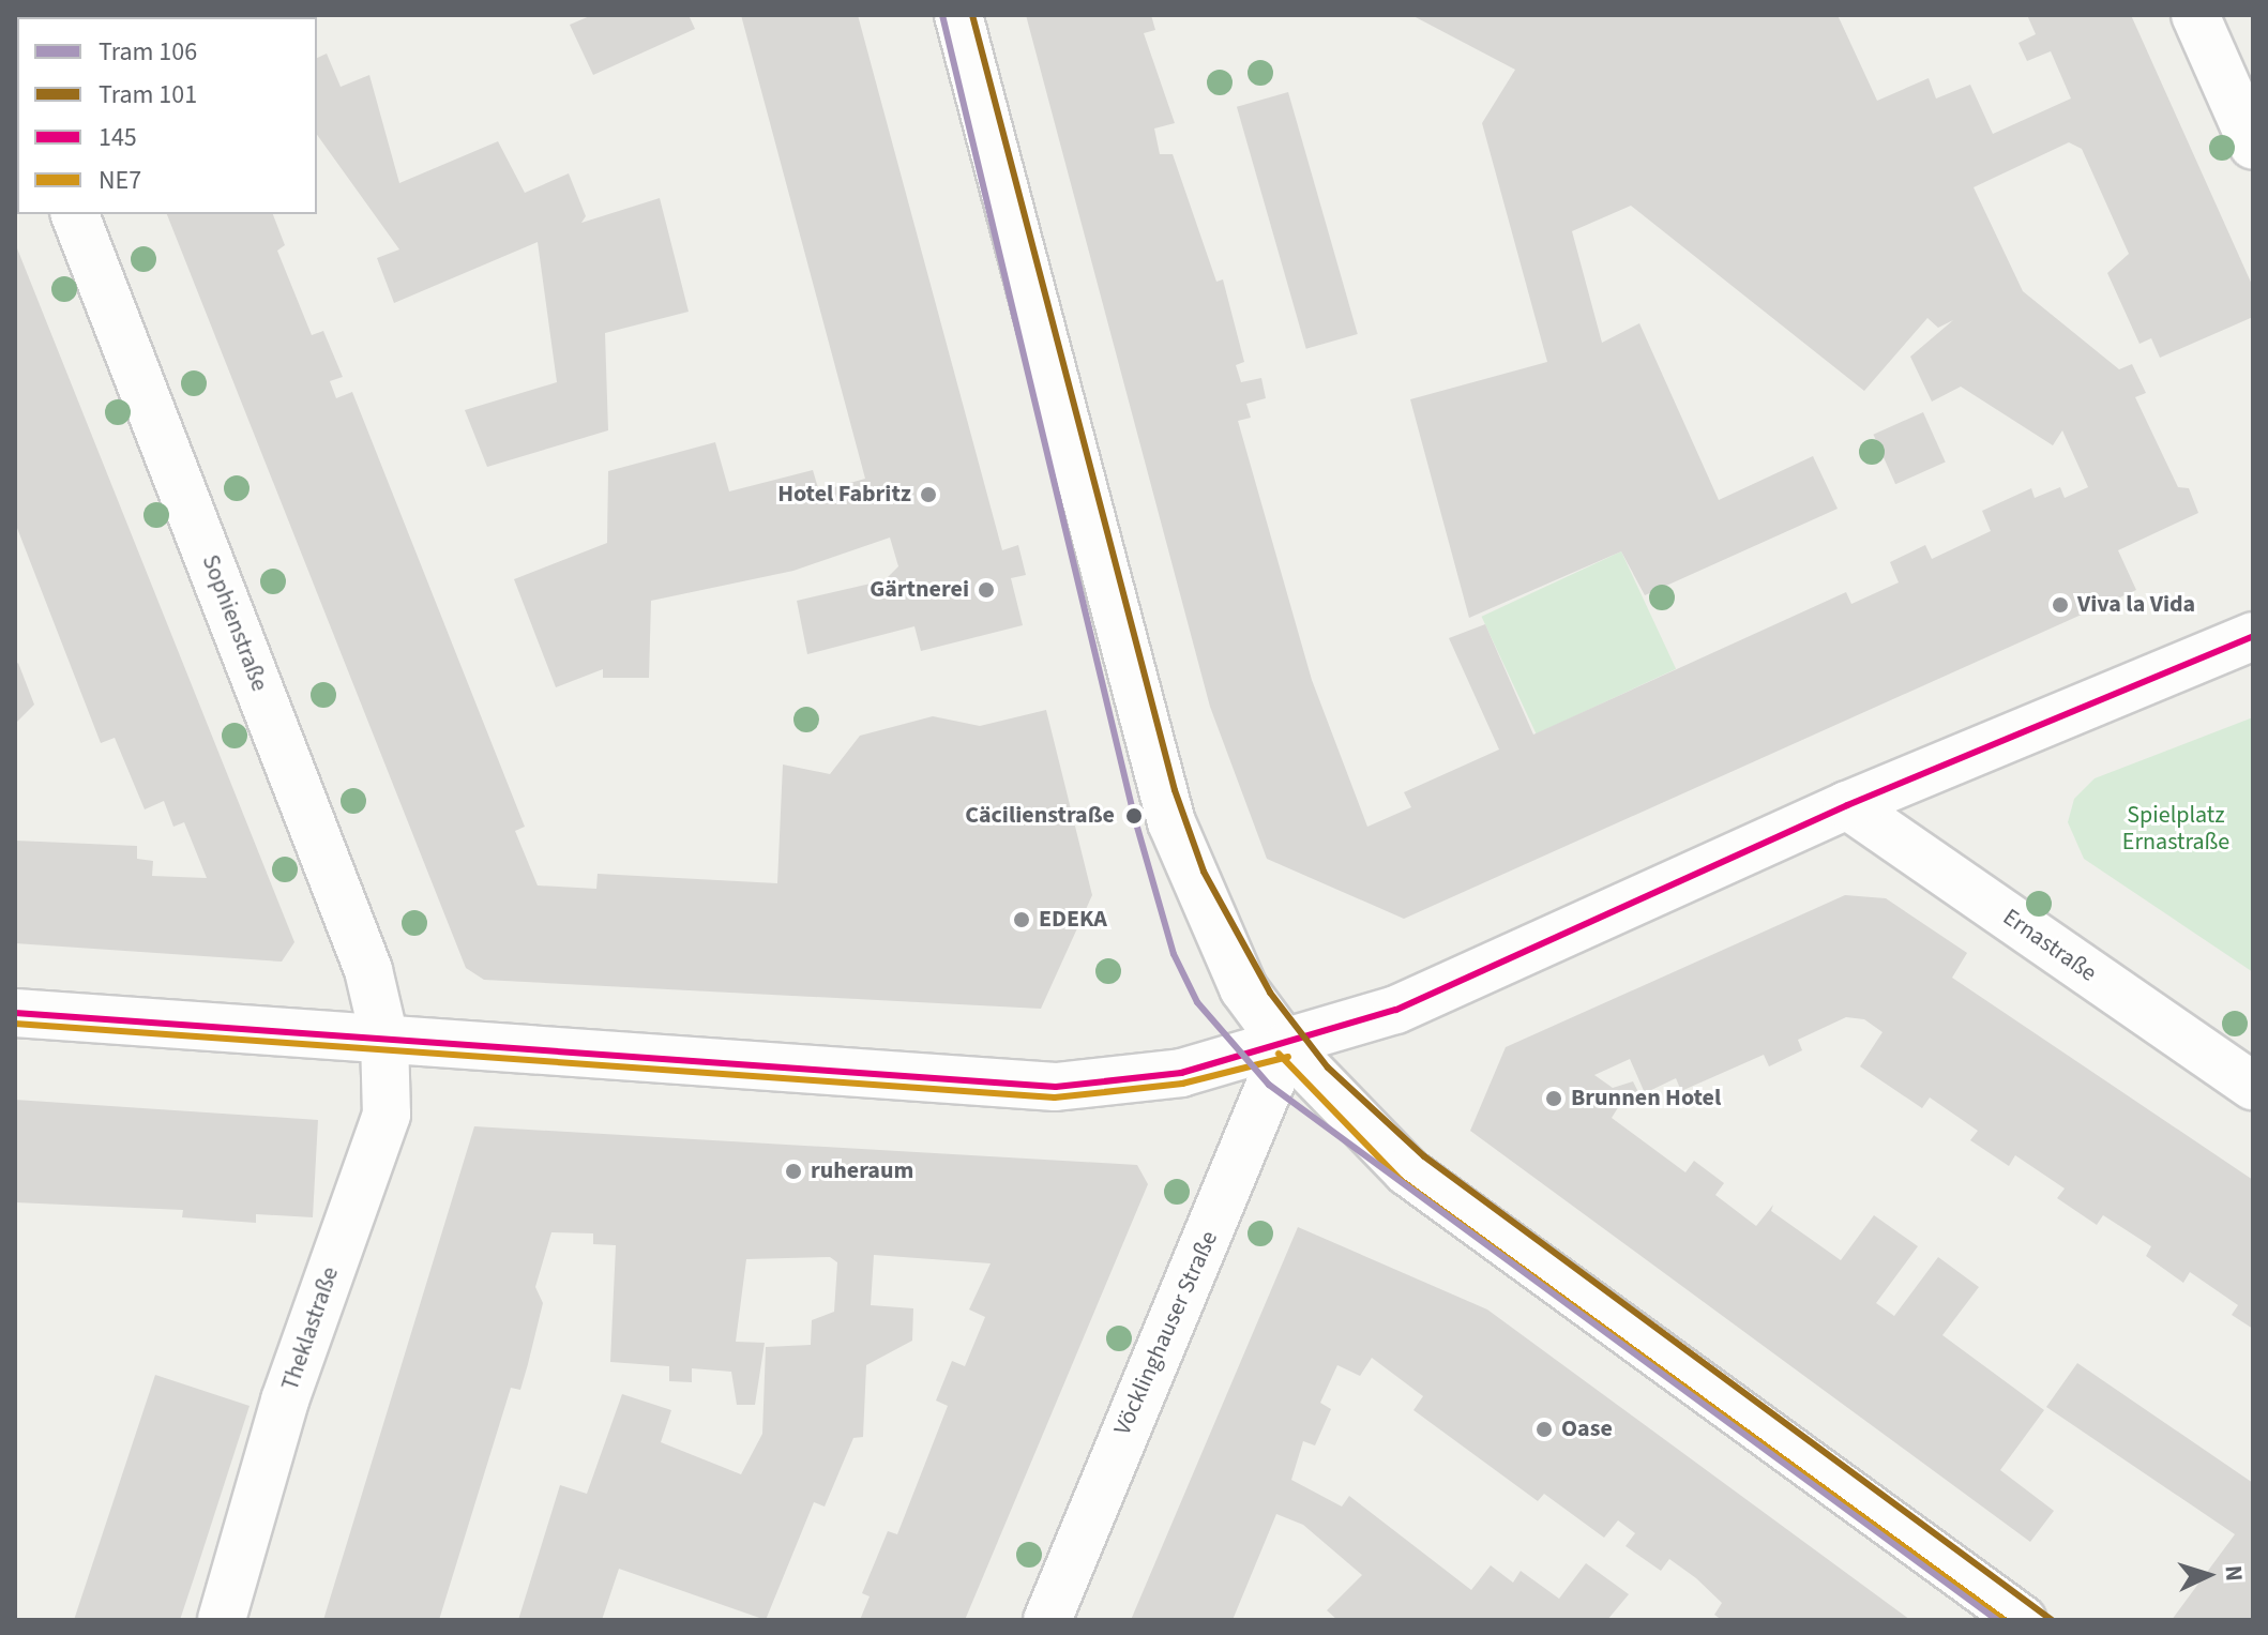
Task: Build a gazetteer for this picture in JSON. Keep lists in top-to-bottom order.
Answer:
{
  "streets": {
    "street": [
      "Sophienstraße",
      "Ernastraße",
      "Theklastraße",
      "Vöcklinghauser Straße"
    ]
  },
  "crossings": [
    ["Sophienstraße", "Theklastraße"]
  ],
  "parks": ["Spielplatz Ernastraße"],
  "places": [
    "Hotel Fabritz",
    "Gärtnerei",
    "Viva la Vida",
    "Cäcilienstraße",
    "EDEKA",
    "Brunnen Hotel",
    "ruheraum",
    "Oase"
  ],
  "lines": [
    "tram line 106",
    "tram line 101",
    "transit line 145",
    "transit line NE7"
  ],
  "legend": [
    "Tram 106",
    "Tram 101",
    "145",
    "NE7"
  ],
  "north": "right"
}
